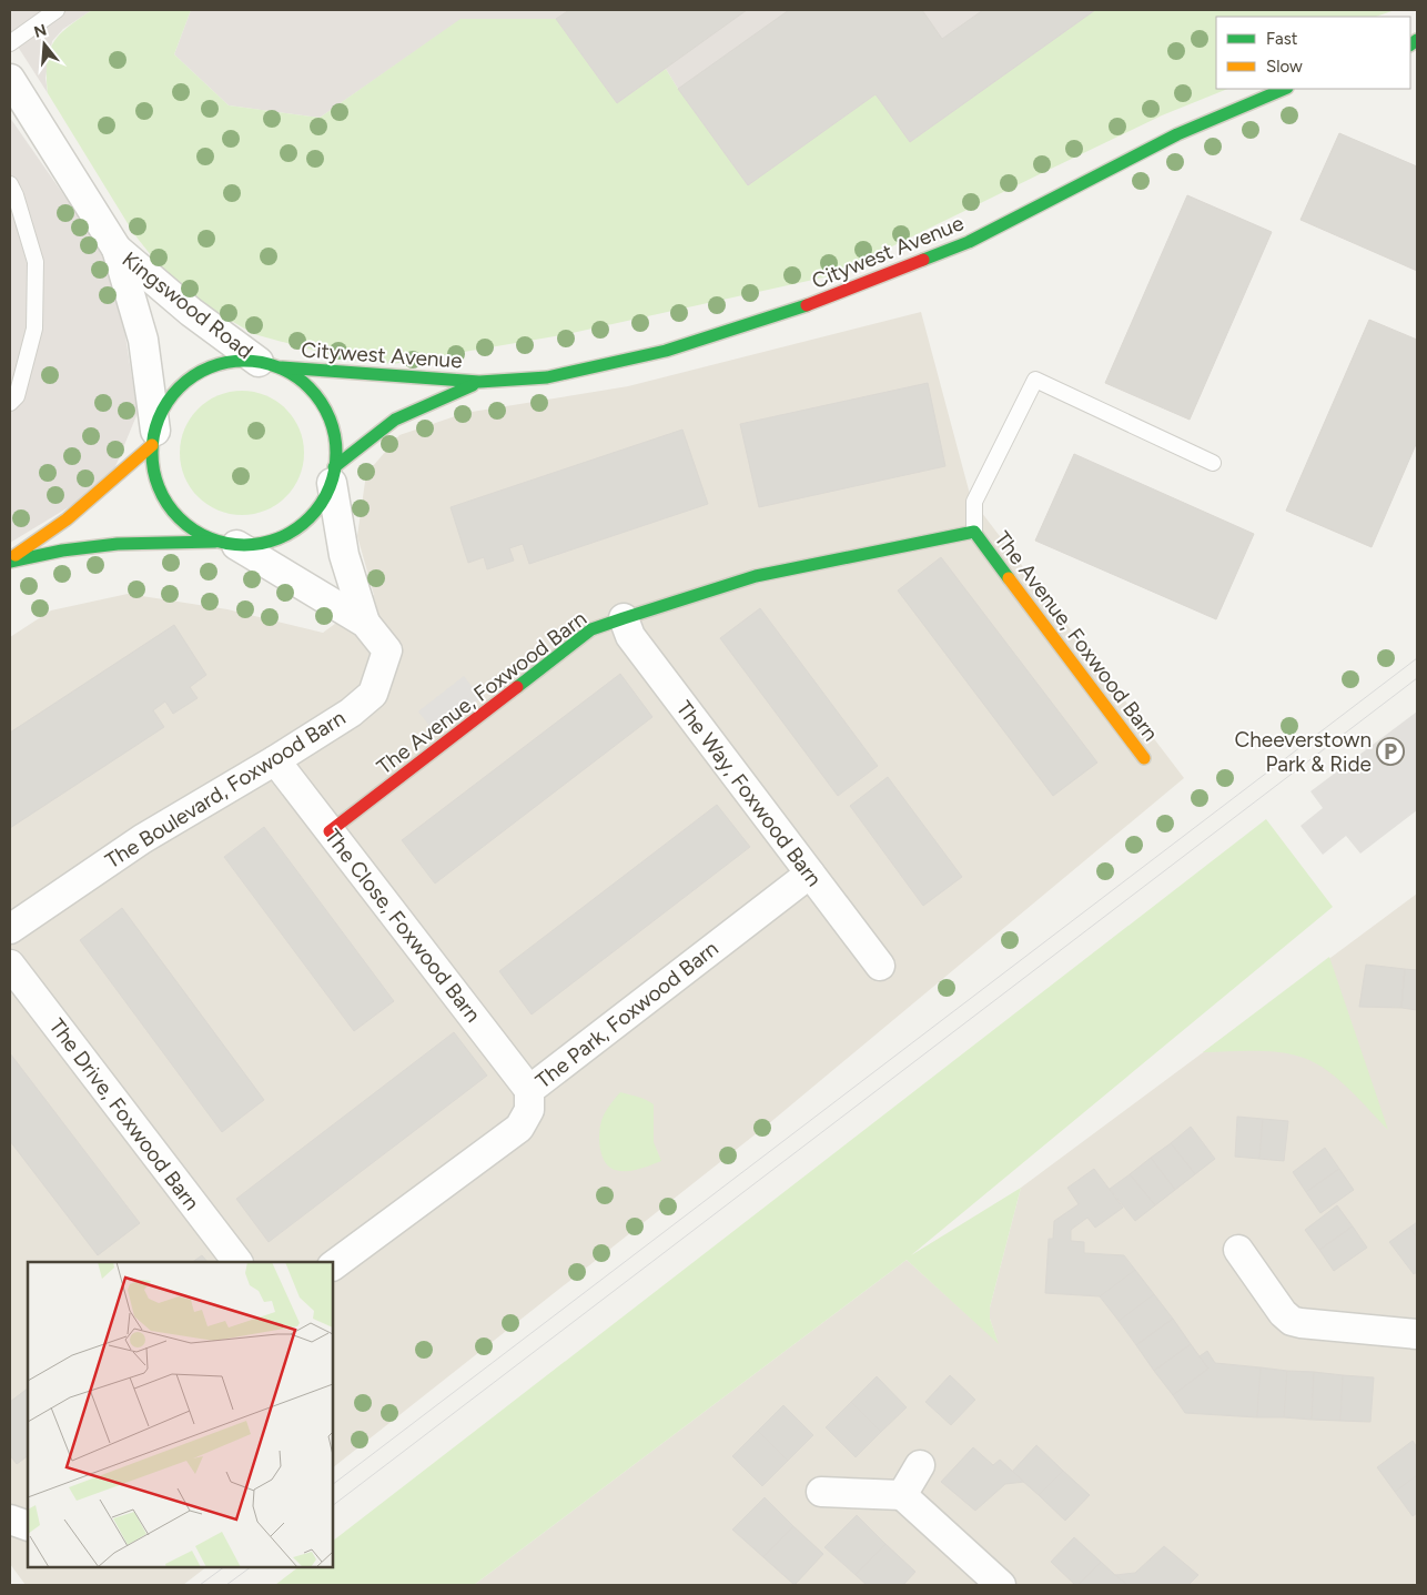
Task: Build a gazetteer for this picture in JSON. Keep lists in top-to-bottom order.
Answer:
{
  "streets": {
    "main road": ["Citywest Avenue", "The Avenue, Foxwood Barn"],
    "street": [
      "Kingswood Road",
      "The Boulevard, Foxwood Barn",
      "The Way, Foxwood Barn",
      "The Close, Foxwood Barn",
      "The Park, Foxwood Barn",
      "The Drive, Foxwood Barn"
    ]
  },
  "crossings": [
    ["Citywest Avenue", "Kingswood Road"],
    ["Citywest Avenue", "The Boulevard, Foxwood Barn"],
    ["Kingswood Road", "The Boulevard, Foxwood Barn"],
    ["The Avenue, Foxwood Barn", "The Way, Foxwood Barn"],
    ["The Avenue, Foxwood Barn", "The Close, Foxwood Barn"],
    ["The Boulevard, Foxwood Barn", "The Close, Foxwood Barn"],
    ["The Way, Foxwood Barn", "The Park, Foxwood Barn"],
    ["The Close, Foxwood Barn", "The Park, Foxwood Barn"]
  ],
  "places": {
    "parking": ["Cheeverstown Park & Ride"]
  },
  "legend": ["Fast", "Slow"],
  "north": "top"
}
